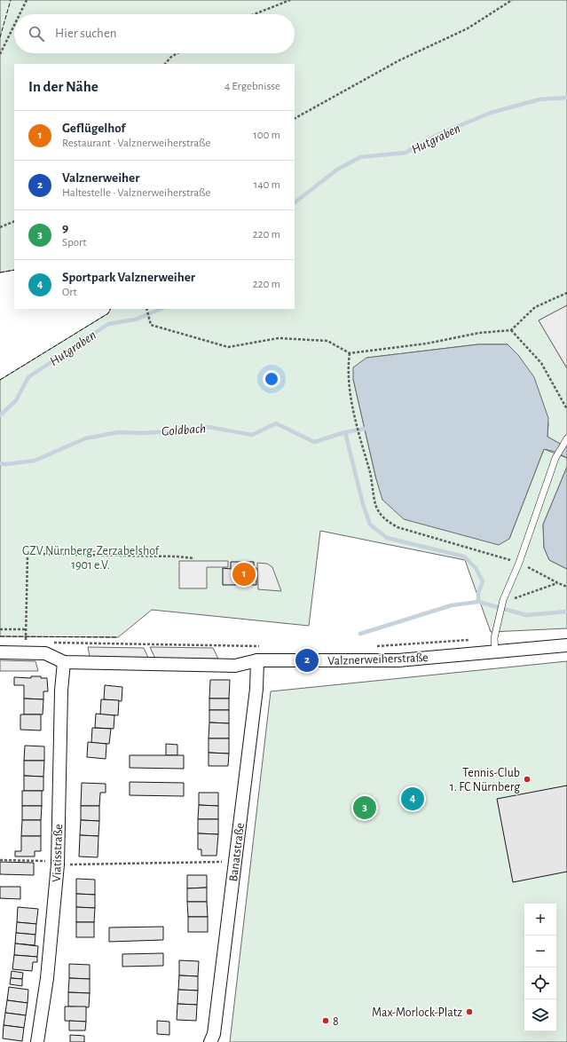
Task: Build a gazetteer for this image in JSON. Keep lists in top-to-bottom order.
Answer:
{
  "streets": {
    "street": ["Valznerweiherstraße", "Banatstraße", "Viatisstraße"]
  },
  "crossings": [
    ["Valznerweiherstraße", "Banatstraße"],
    ["Valznerweiherstraße", "Viatisstraße"]
  ],
  "water": ["Hutgraben", "Goldbach"],
  "parks": ["GZV Nürnberg-Zerzabelshof 1901 e.V."],
  "places": ["Tennis-Club 1. FC Nürnberg", "Max-Morlock-Platz", "8"],
  "page": {
    "search": "Hier suchen",
    "heading": ["In der Nähe", "4 Ergebnisse"],
    "list": [
      {
        "mark": "1",
        "name": "Geflügelhof",
        "note": "Restaurant · Valznerweiherstraße",
        "value": "100 m"
      },
      {
        "mark": "2",
        "name": "Valznerweiher",
        "note": "Haltestelle · Valznerweiherstraße",
        "value": "140 m"
      },
      {
        "mark": "3",
        "name": "9",
        "note": "Sport",
        "value": "220 m"
      },
      {
        "mark": "4",
        "name": "Sportpark Valznerweiher",
        "note": "Ort",
        "value": "220 m"
      }
    ],
    "pins": [
      "1",
      "2",
      "4",
      "3"
    ],
    "map_buttons": ["+", "−"]
  }
}
